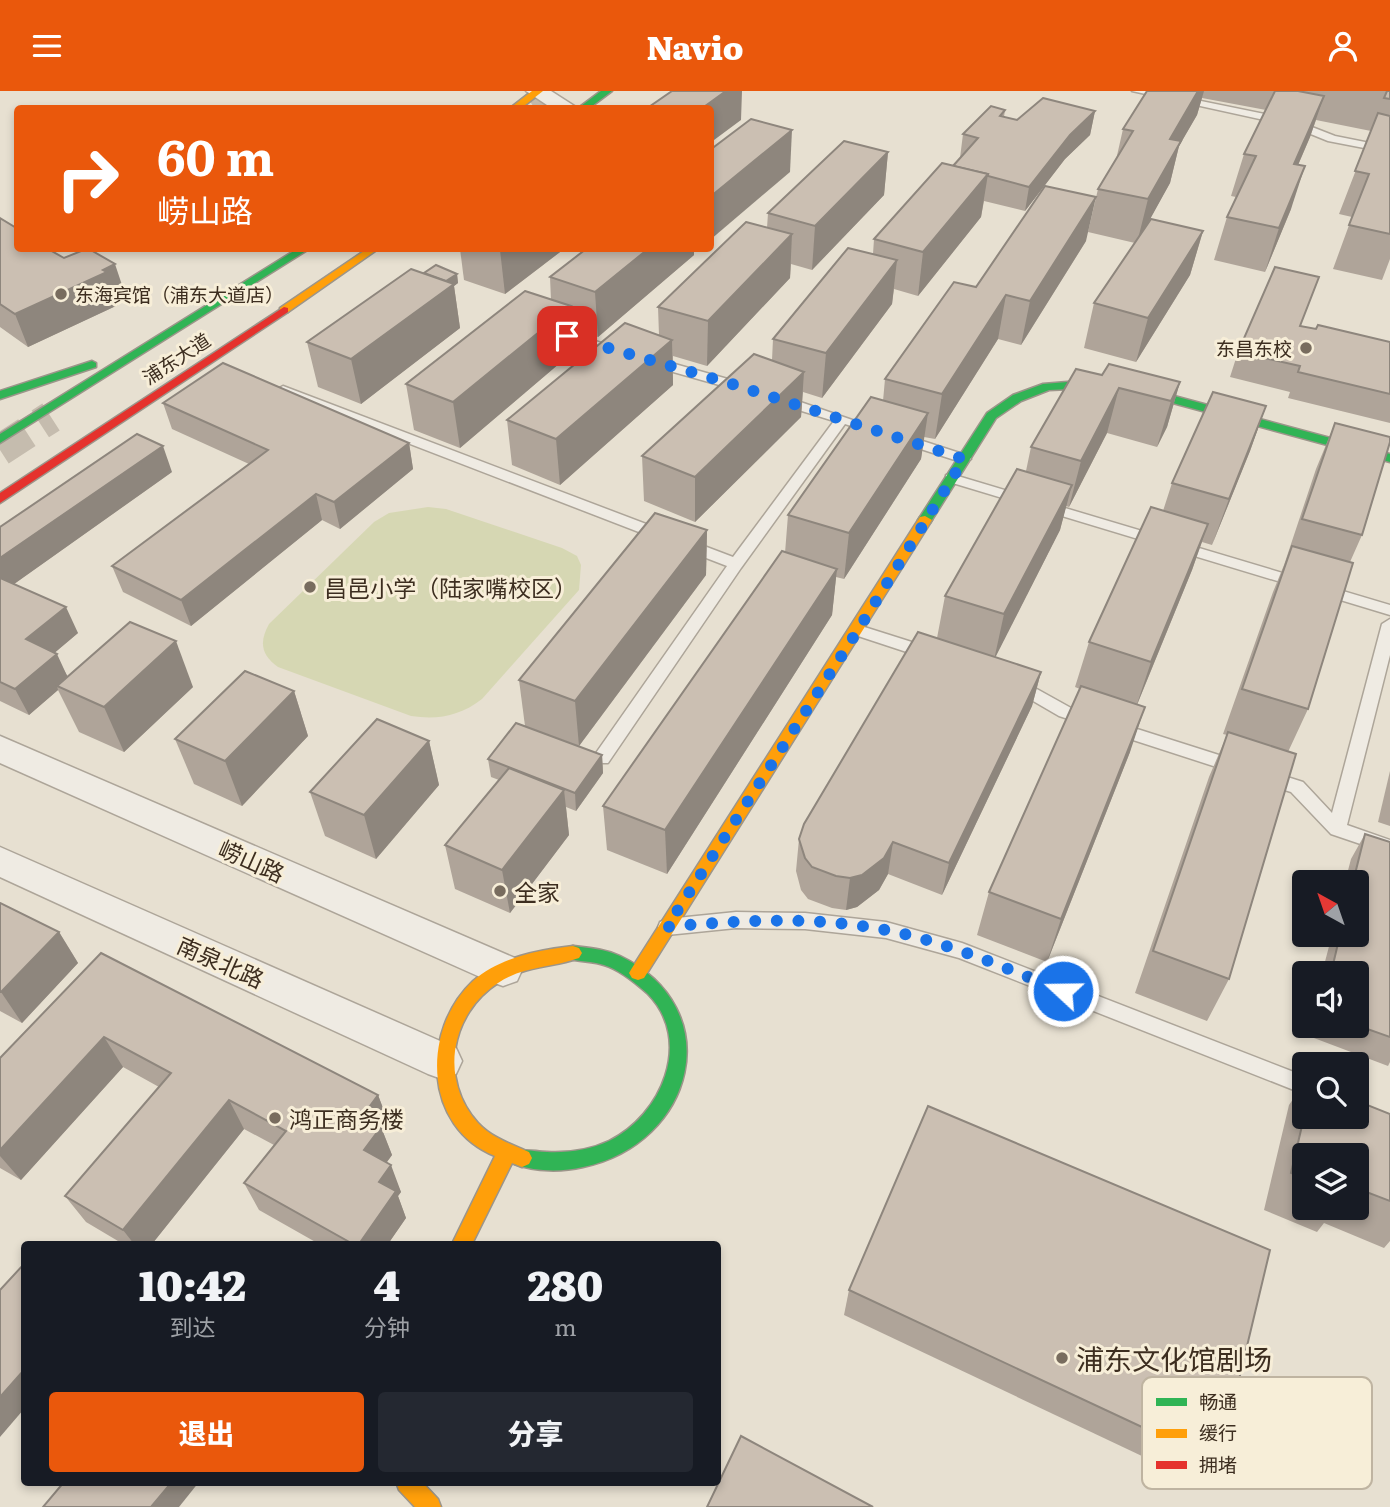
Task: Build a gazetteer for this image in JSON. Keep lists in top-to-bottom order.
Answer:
{
  "streets": {
    "street": ["浦东大道", "崂山路", "南泉北路"]
  },
  "crossings": [
    ["崂山路", "南泉北路"]
  ],
  "places": [
    "东海宾馆（浦东大道店）",
    "东昌东校",
    "昌邑小学（陆家嘴校区）",
    "全家",
    "鸿正商务楼",
    "浦东文化馆剧场"
  ],
  "legend": ["畅通", "缓行", "拥堵"],
  "north": "top left",
  "page": {
    "header": "Navio",
    "turn": ["60 m", "崂山路"],
    "eta": [
      "10:42",
      "到达",
      "4",
      "分钟",
      "280",
      "m"
    ],
    "buttons": ["退出", "分享"]
  }
}
